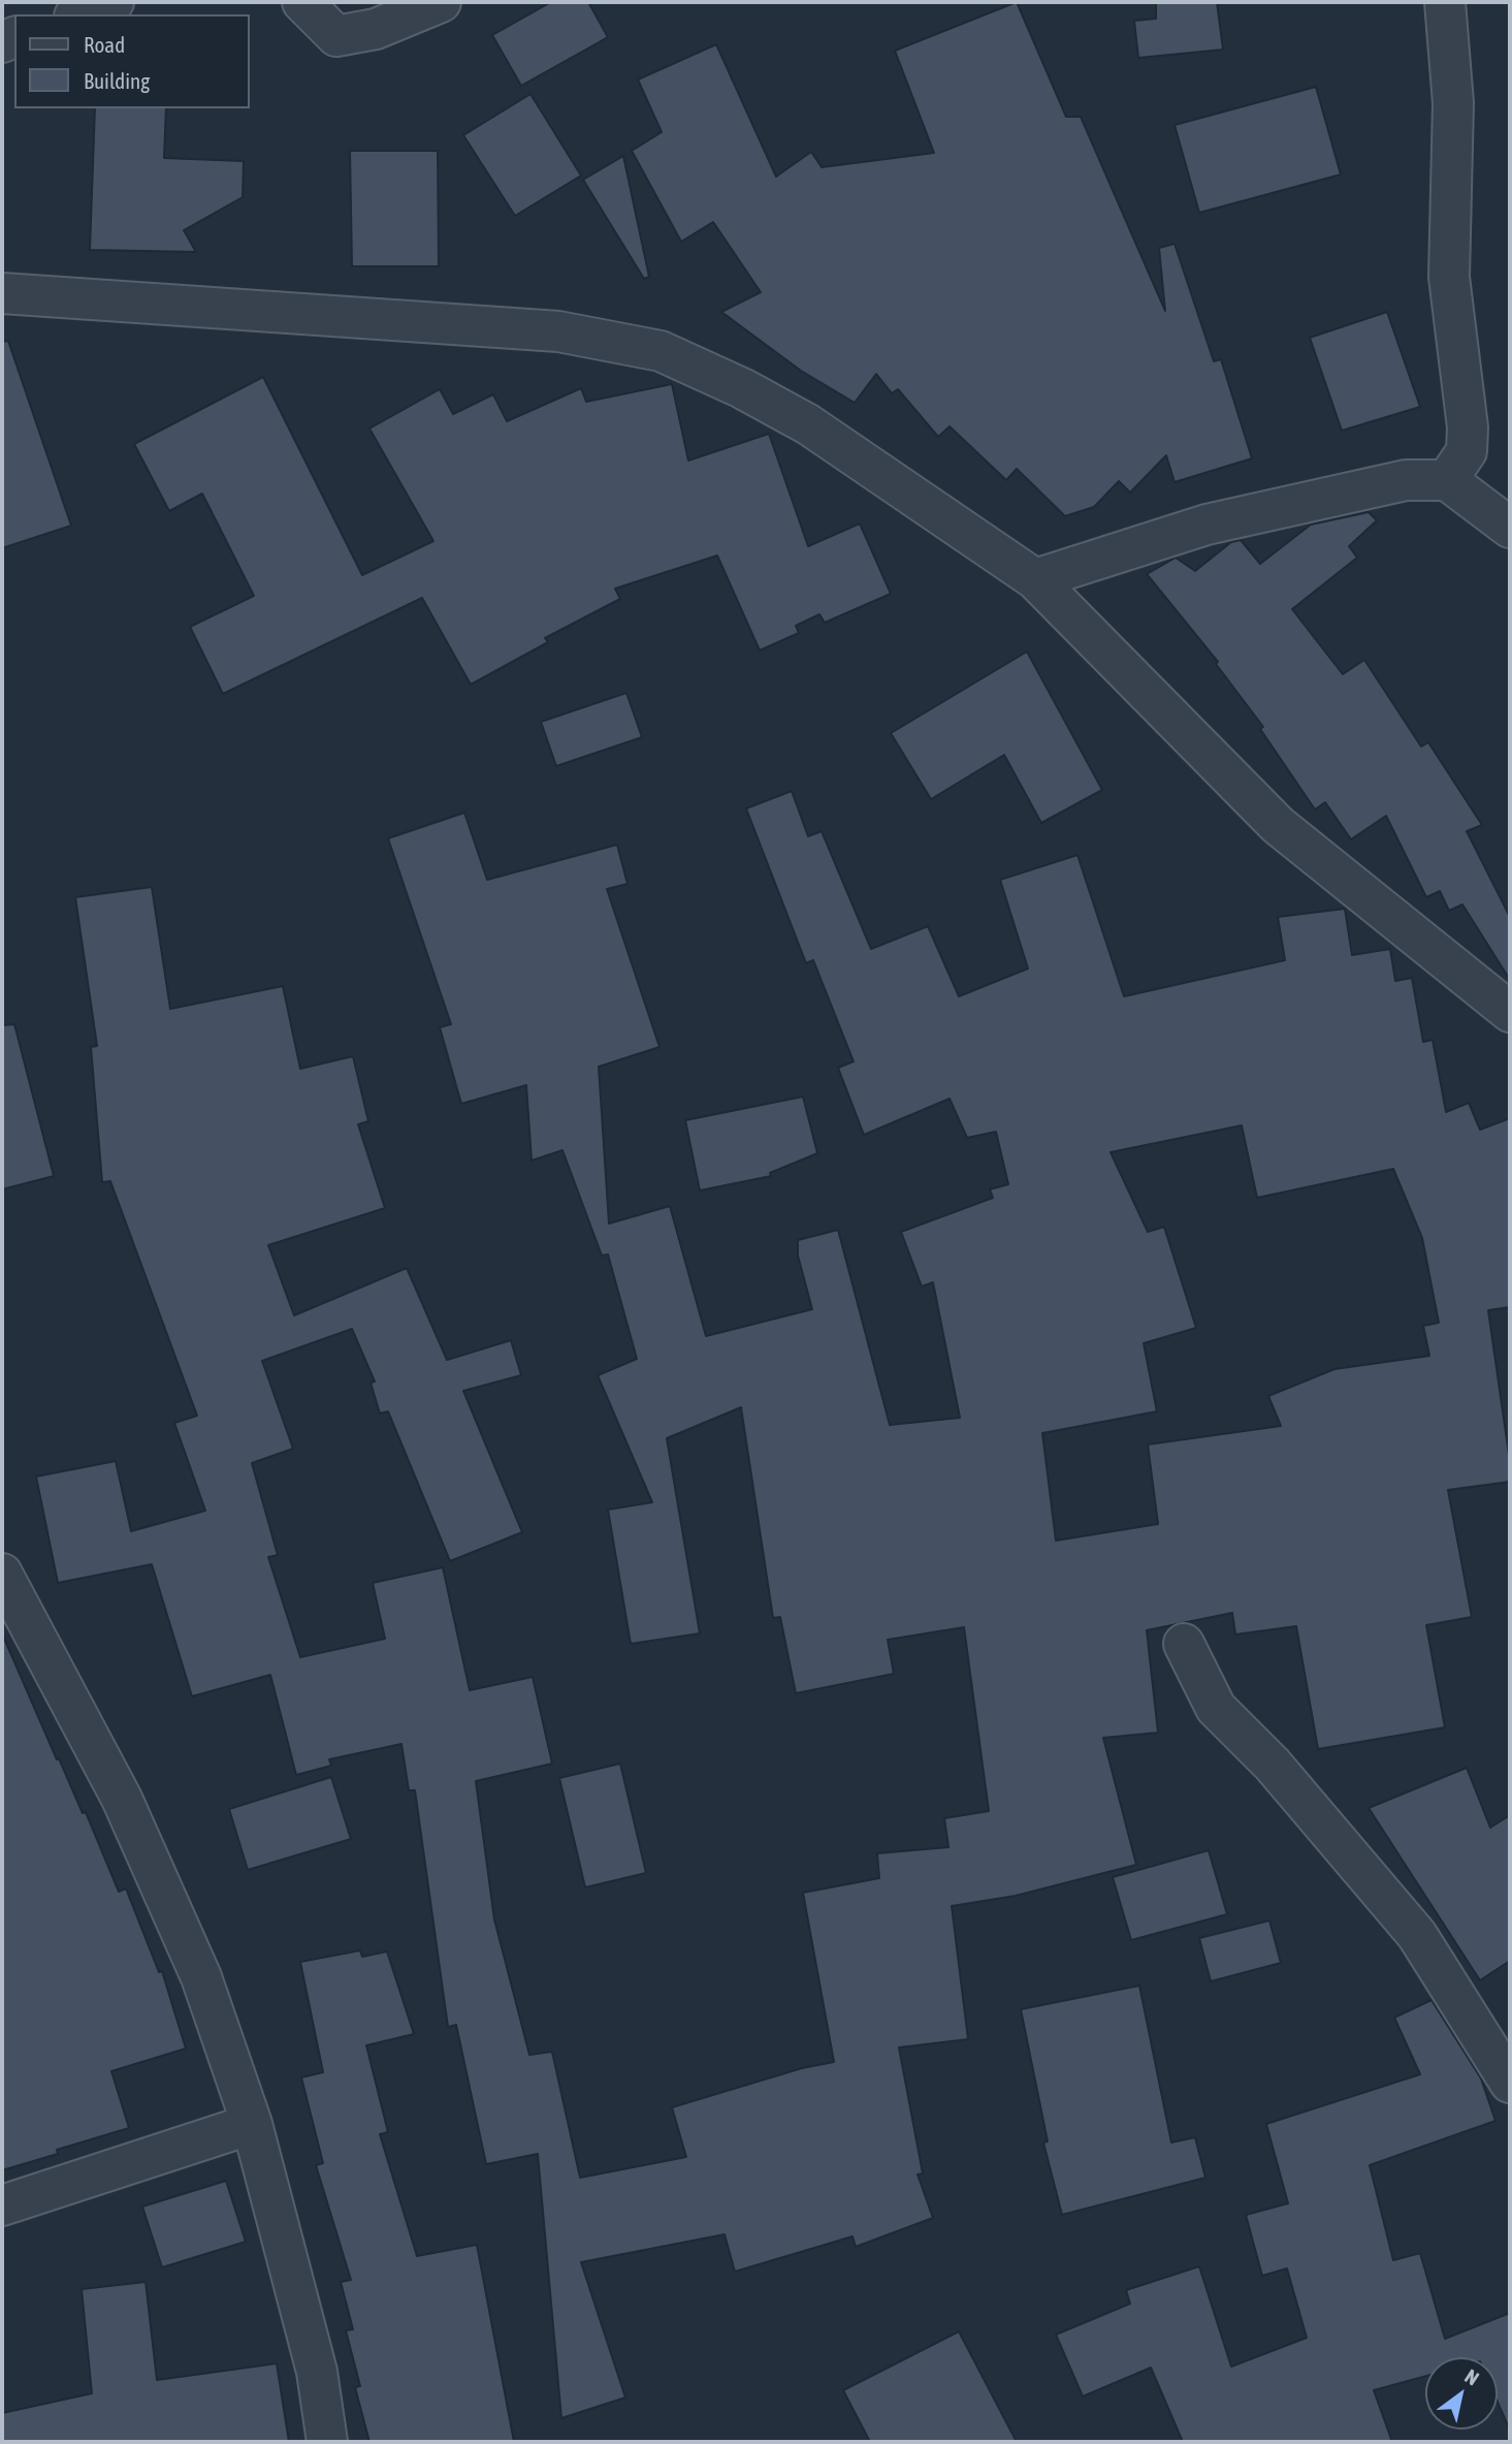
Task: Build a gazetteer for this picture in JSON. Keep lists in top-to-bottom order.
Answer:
{
  "legend": ["Road", "Building"],
  "north": "top right"
}
